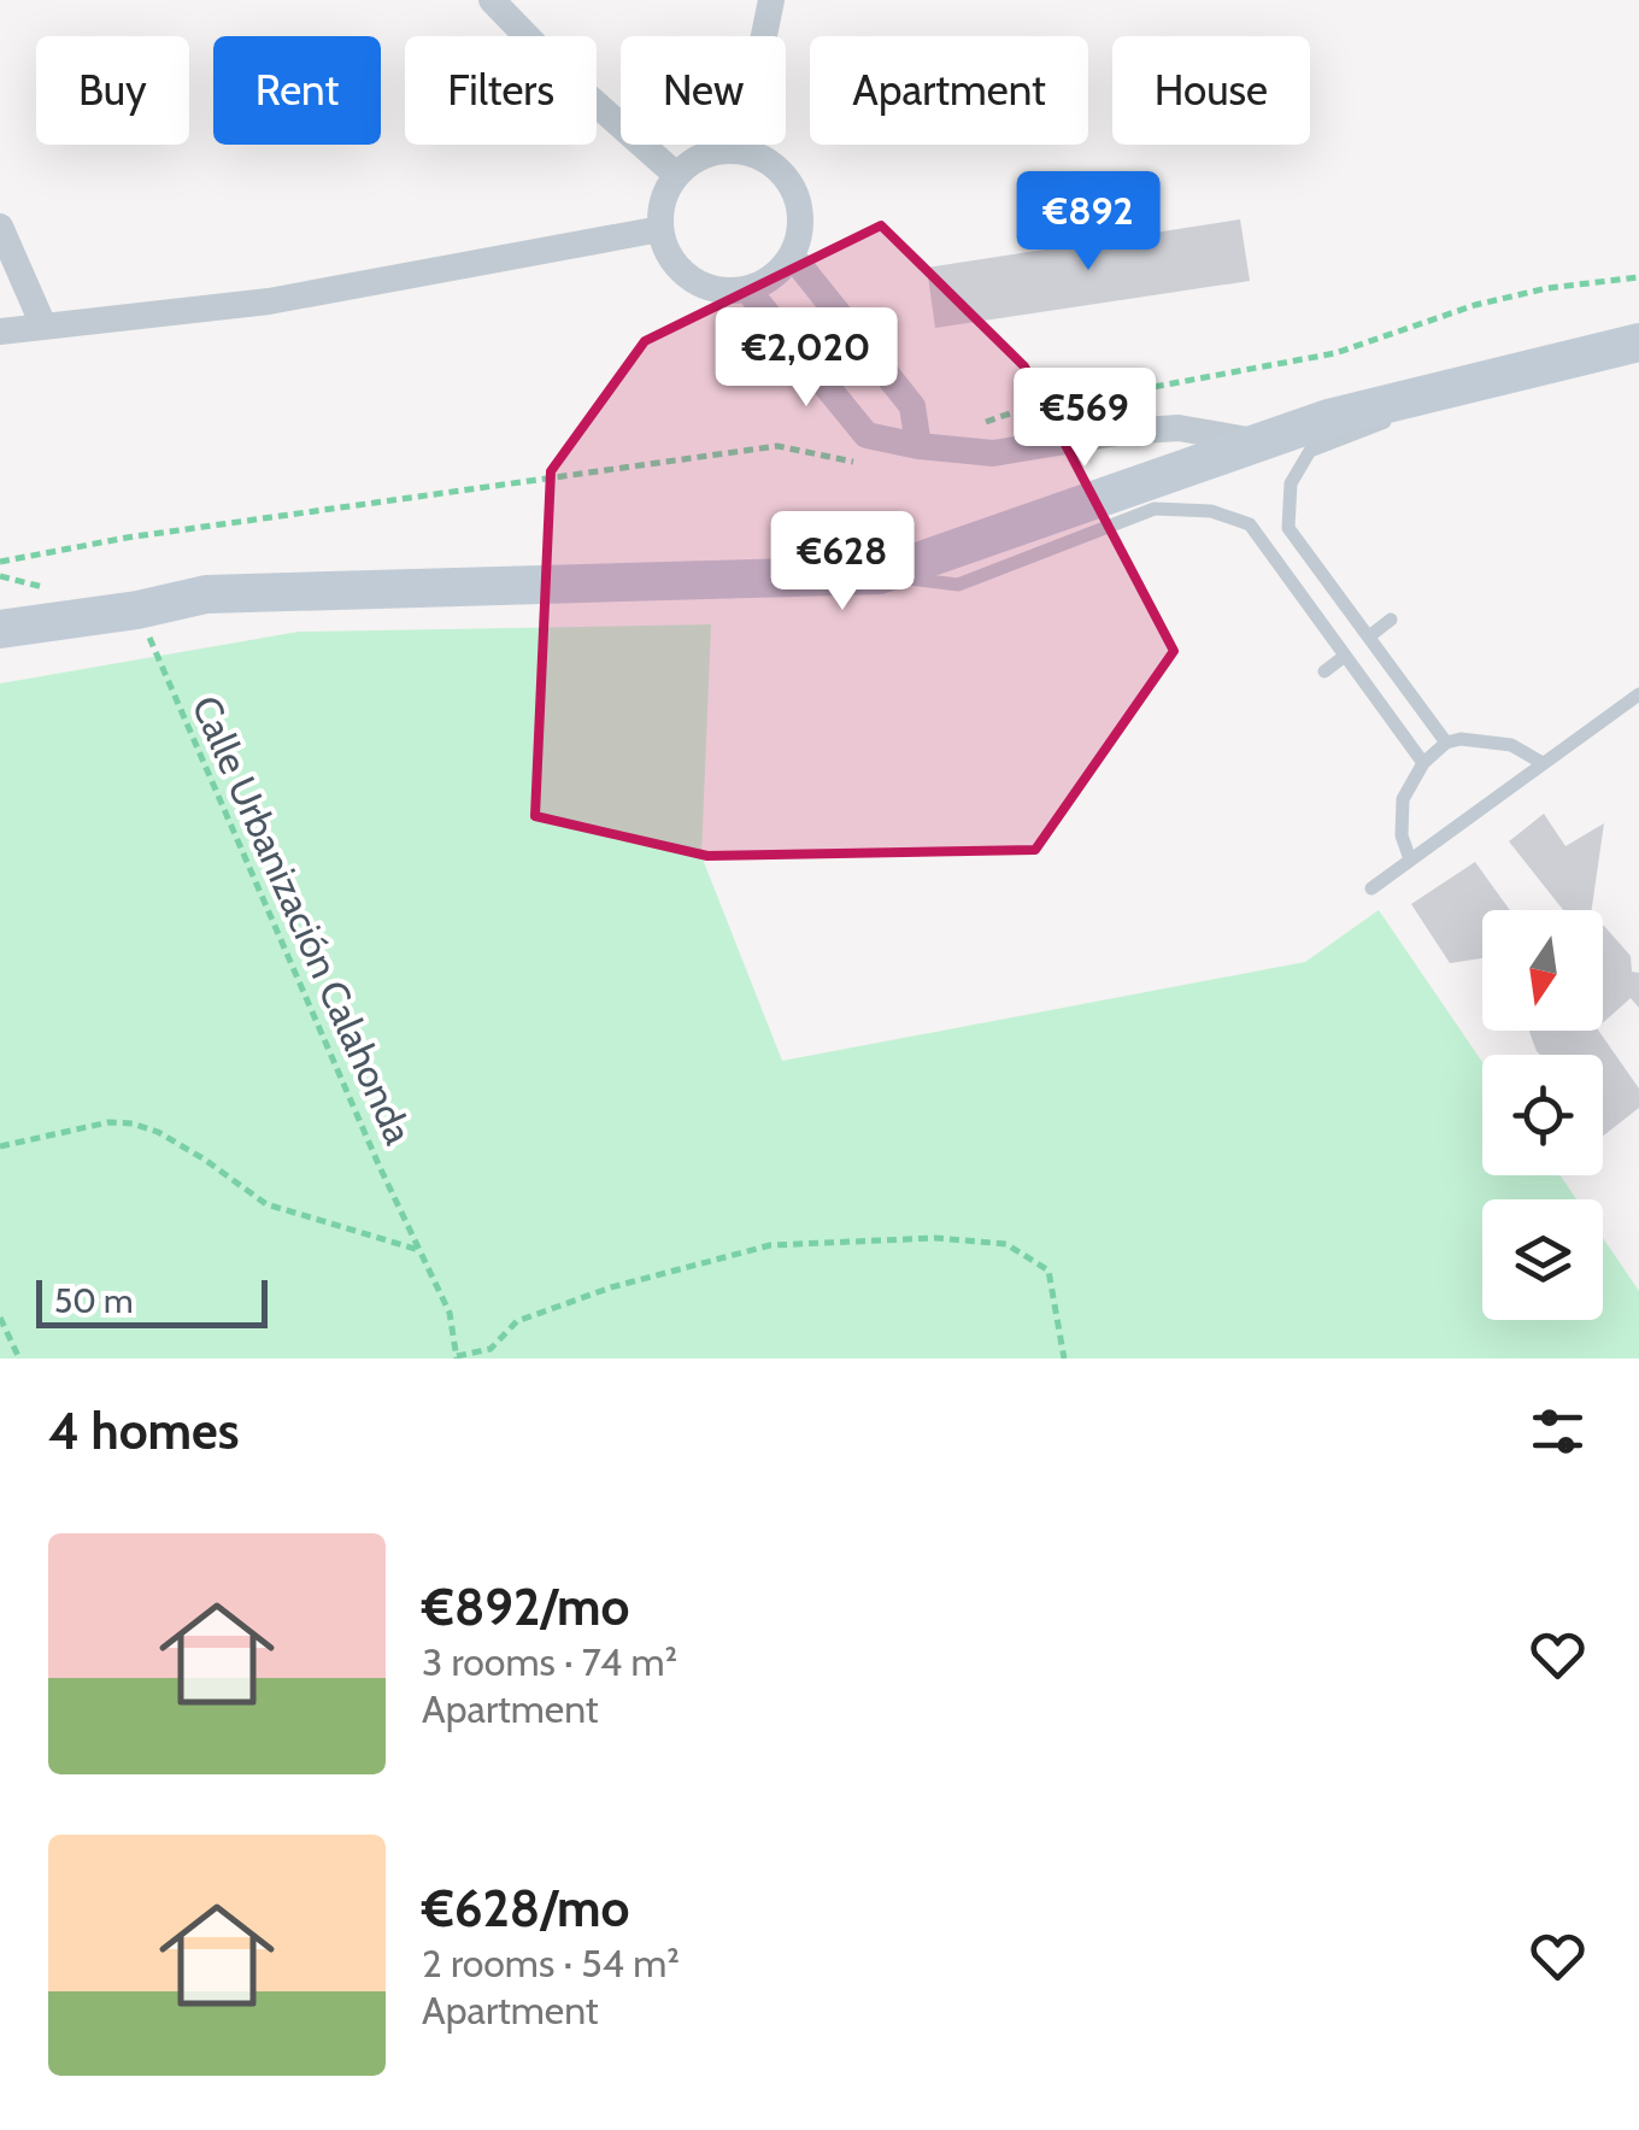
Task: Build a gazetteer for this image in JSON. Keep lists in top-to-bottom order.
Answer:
{
  "streets": {
    "path": ["Calle Urbanización Calahonda"]
  },
  "scale_bar": "50 m",
  "north": "bottom",
  "page": {
    "chip": [
      "Buy",
      "Rent",
      "Filters",
      "New",
      "Apartment",
      "House"
    ],
    "price": [
      "€892",
      "€2,020",
      "€569",
      "€628"
    ],
    "scale": "50 m",
    "heading": "4 homes",
    "list": [
      {
        "name": "€892/mo",
        "note": "3 rooms · 74 m² · Apartment"
      },
      {
        "name": "€628/mo",
        "note": "2 rooms · 54 m² · Apartment"
      }
    ]
  }
}
